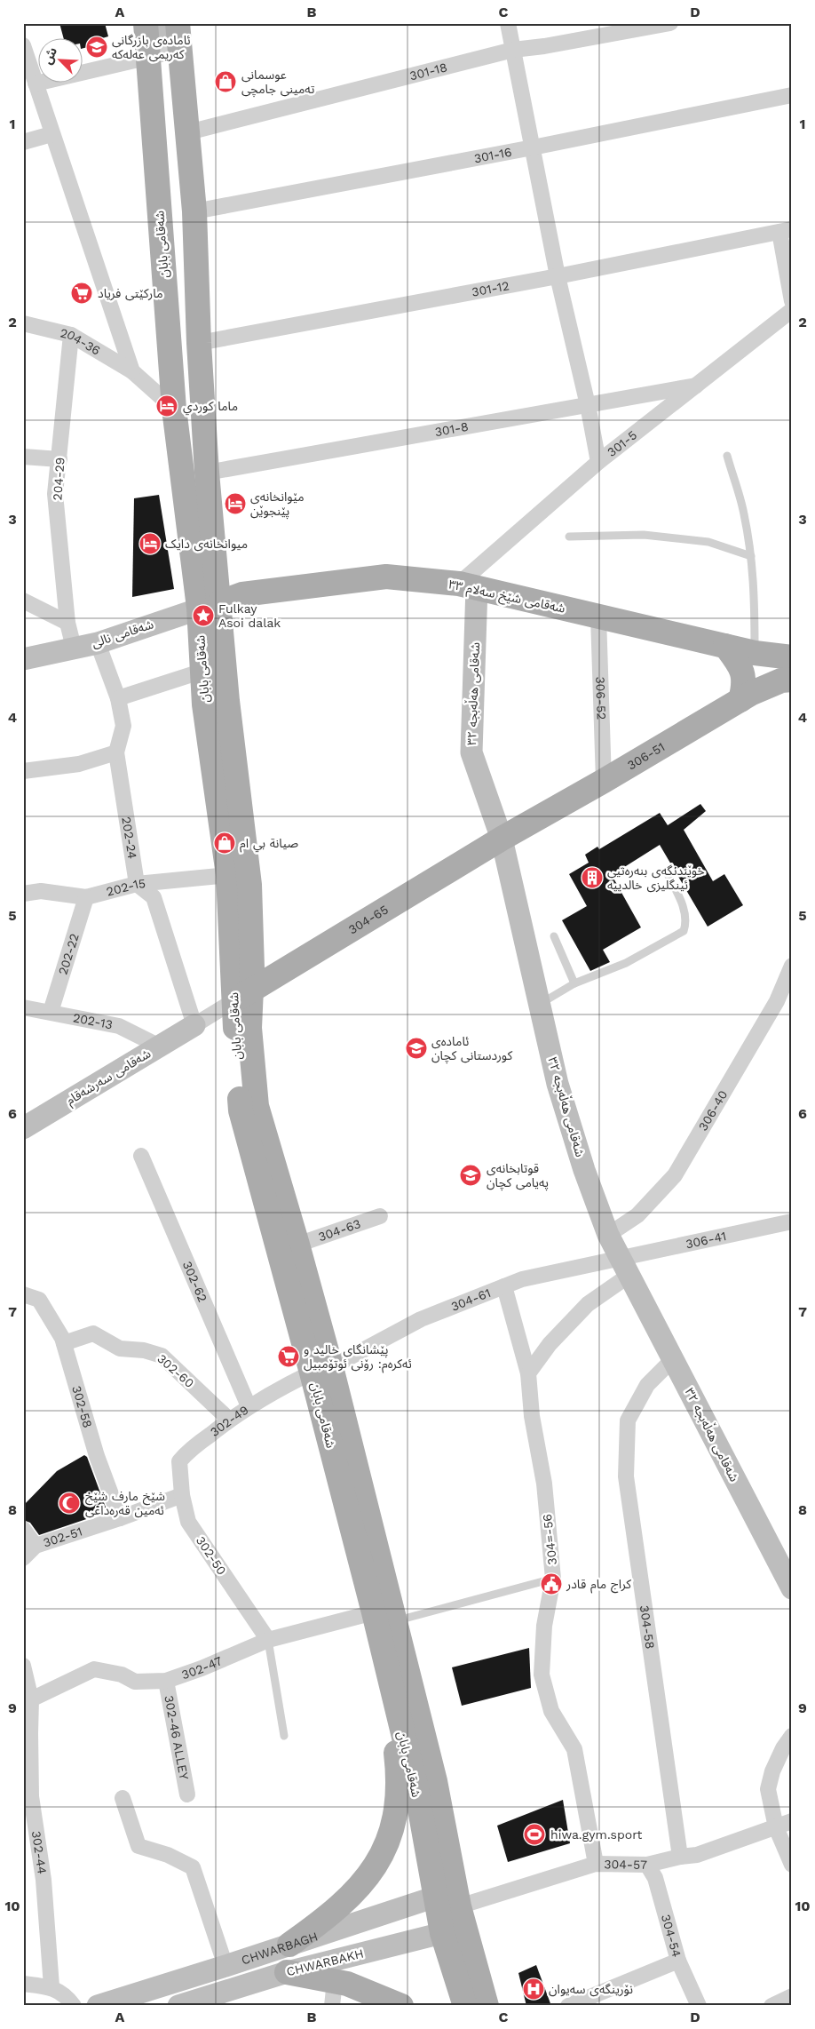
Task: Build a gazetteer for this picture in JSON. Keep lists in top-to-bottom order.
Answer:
{
  "streets": {
    "main road": [
      "شەقامی بابان",
      "شەقامی شێخ سەلام ٣٣",
      "306-51",
      "304-65"
    ],
    "street": [
      "301-18",
      "301-16",
      "301-12",
      "204-36",
      "301-8",
      "301-5",
      "204-29",
      "شەقامی نالی",
      "شەقامی هەڵەبجە ٣٢",
      "306-52",
      "202-24",
      "202-15",
      "202-22",
      "202-13",
      "شەقامی سەرشەقام",
      "306-40",
      "304-63",
      "306-41",
      "302-62",
      "304-61",
      "302-60",
      "302-58",
      "302-49",
      "302-51",
      "304=-56",
      "302-50",
      "304-58",
      "302-47",
      "302-46 ALLEY",
      "302-44",
      "304-57",
      "304-54",
      "CHWARBAGH",
      "CHWARBAKH"
    ]
  },
  "crossings": [
    ["شەقامی بابان", "204-36"],
    ["شەقامی بابان", "شەقامی شێخ سەلام ٣٣"],
    ["شەقامی بابان", "شەقامی نالی"],
    ["شەقامی بابان", "202-15"],
    ["شەقامی بابان", "304-65"],
    ["شەقامی بابان", "304-61"],
    ["شەقامی بابان", "302-47"],
    ["شەقامی بابان", "CHWARBAGH"],
    ["شەقامی بابان", "CHWARBAKH"],
    ["204-36", "204-29"],
    ["301-8", "301-5"],
    ["301-5", "شەقامی شێخ سەلام ٣٣"],
    ["301-5", "شەقامی هەڵەبجە ٣٢"],
    ["204-29", "شەقامی نالی"],
    ["شەقامی شێخ سەلام ٣٣", "شەقامی نالی"],
    ["شەقامی شێخ سەلام ٣٣", "شەقامی هەڵەبجە ٣٢"],
    ["شەقامی شێخ سەلام ٣٣", "306-52"],
    ["شەقامی نالی", "202-24"],
    ["شەقامی هەڵەبجە ٣٢", "306-51"],
    ["شەقامی هەڵەبجە ٣٢", "304-65"],
    ["شەقامی هەڵەبجە ٣٢", "306-40"],
    ["شەقامی هەڵەبجە ٣٢", "306-41"],
    ["شەقامی هەڵەبجە ٣٢", "304-61"],
    ["شەقامی هەڵەبجە ٣٢", "304-58"],
    ["306-52", "306-51"],
    ["306-51", "304-65"],
    ["202-24", "202-15"],
    ["202-15", "202-22"],
    ["202-22", "202-13"],
    ["202-13", "شەقامی سەرشەقام"],
    ["306-41", "304-61"],
    ["302-62", "302-49"],
    ["304-61", "302-49"],
    ["304-61", "304=-56"],
    ["302-60", "302-58"],
    ["302-60", "302-49"],
    ["302-58", "302-51"],
    ["302-49", "302-50"],
    ["302-51", "302-50"],
    ["304=-56", "304-57"],
    ["302-50", "302-47"],
    ["304-58", "304-57"],
    ["302-47", "302-46 ALLEY"],
    ["302-47", "302-44"],
    ["304-57", "304-54"]
  ],
  "places": {
    "school or university": ["ئامادەی بازرگانی کەریمی عەلەکە", "ئامادەی کوردستانی کچان", "قوتابخانەی پەیامی کچان"],
    "shop": ["عوسمانی تەمینی جامچی", "صيانة بي ام"],
    "supermarket": ["مارکێتی فریاد", "پێشانگای خالید و ئەکرەم: رۆنی ئوتۆمبیل"],
    "hotel": ["ماما كوردي", "مێوانخانەی پێنجوێن", "میوانخانەی دایک"],
    "place": ["Fulkay Asoi dalak"],
    "building": ["خوێندنگەی بنەڕەتیی ئینگلیزی خالدییە"],
    "mosque": ["شێخ مارف شێخ ئەمین قەرەداغی"],
    "public building": ["کراج مام قادر"],
    "sports": ["hiwa.gym.sport"],
    "hospital": ["نۆرینگەی سەیوان"]
  },
  "north": "top left",
  "grid": {
    "columns": [
      "A",
      "B",
      "C",
      "D"
    ],
    "rows": [
      "1",
      "2",
      "3",
      "4",
      "5",
      "6",
      "7",
      "8",
      "9",
      "10"
    ]
  }
}
